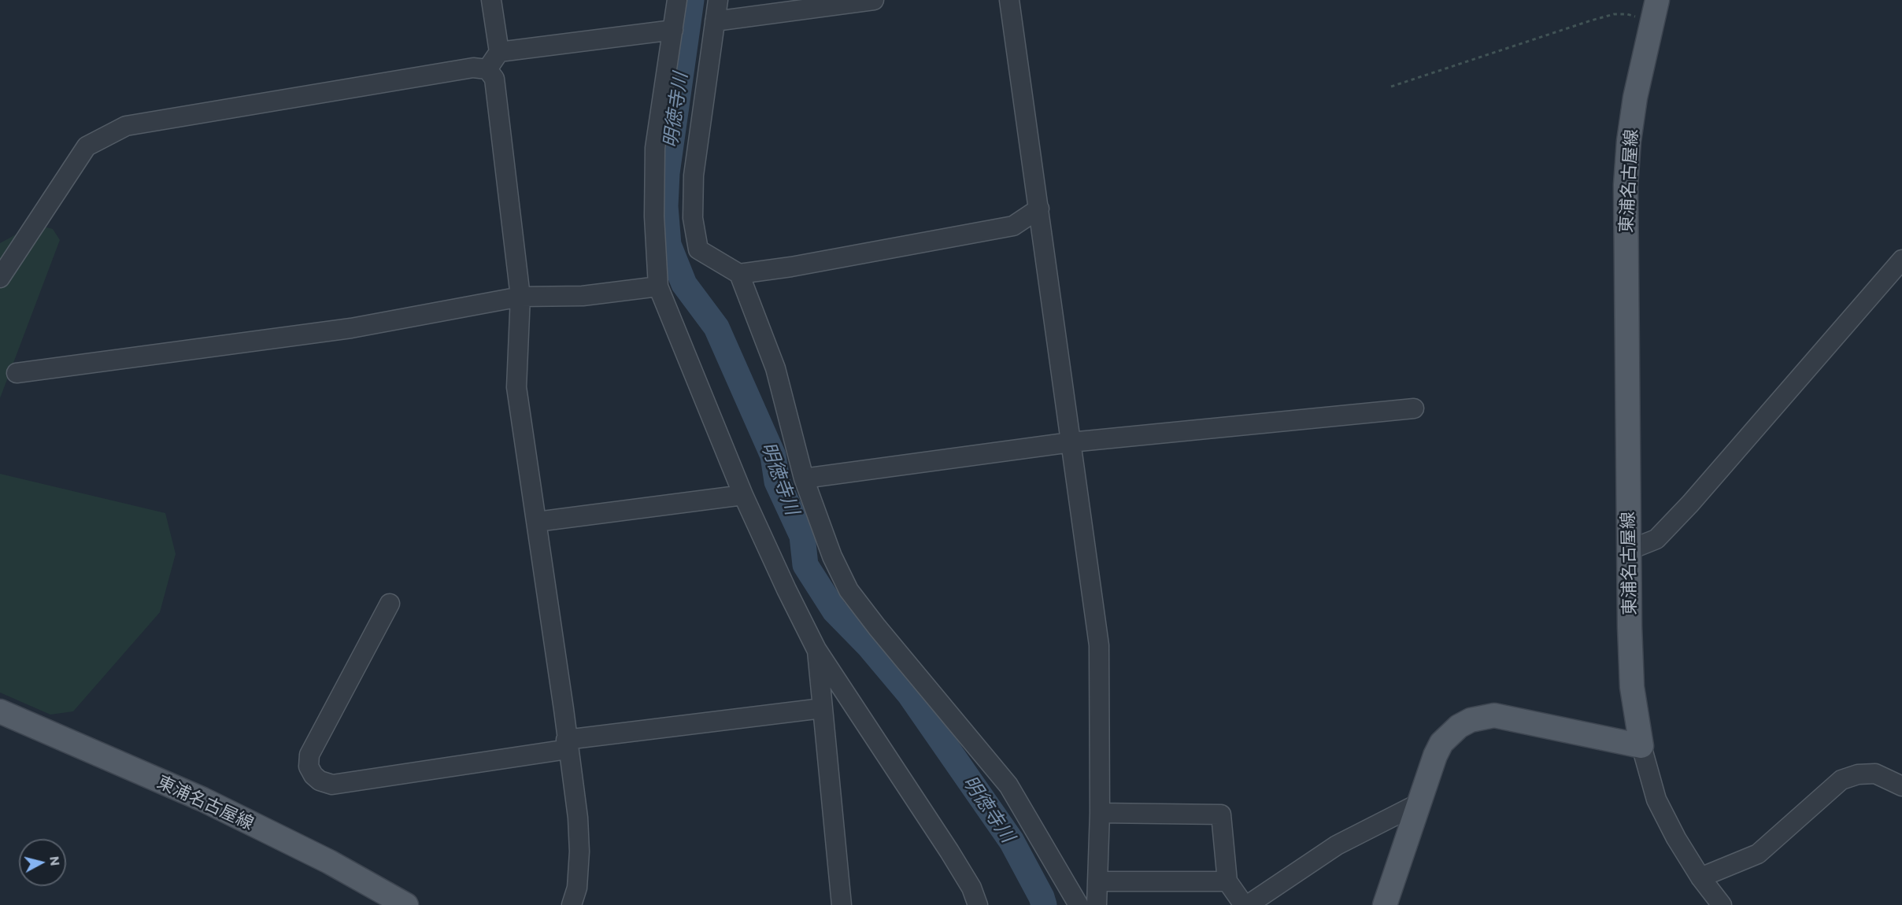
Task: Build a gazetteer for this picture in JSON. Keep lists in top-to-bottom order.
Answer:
{
  "streets": {
    "main road": ["東浦名古屋線"]
  },
  "water": ["明徳寺川"],
  "north": "right"
}
